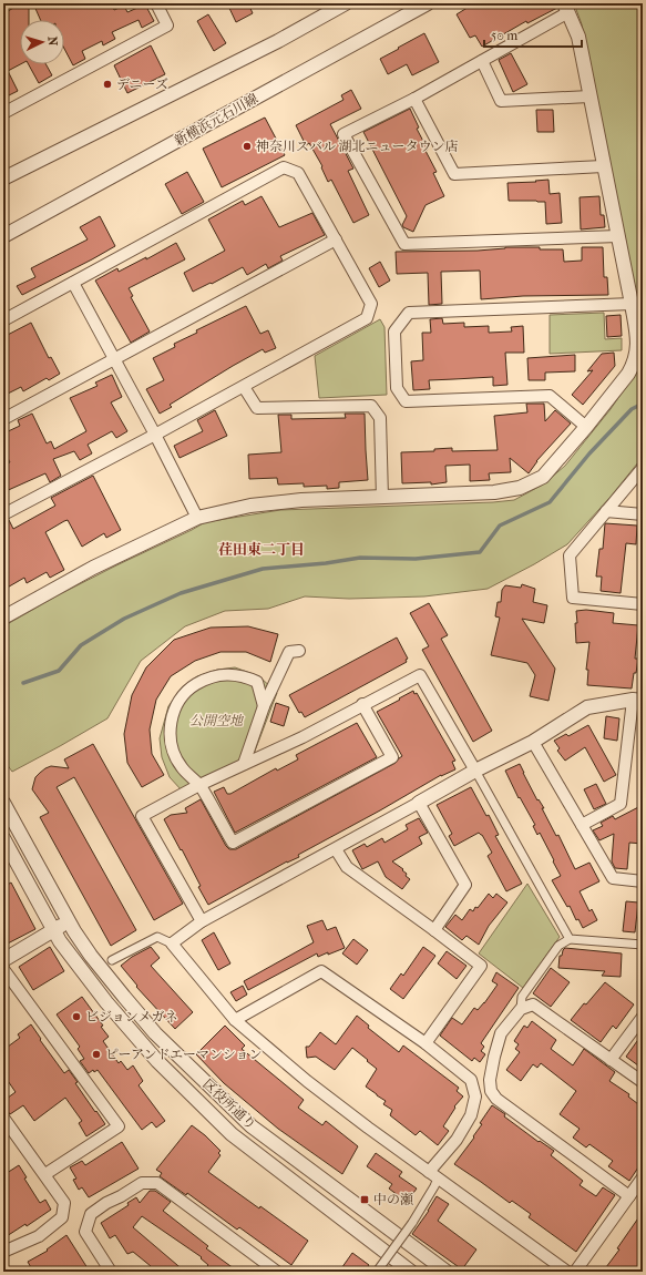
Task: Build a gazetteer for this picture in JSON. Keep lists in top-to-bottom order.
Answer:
{
  "streets": {
    "street": ["新横浜元石川線", "区役所通り"]
  },
  "districts": ["荏田東二丁目"],
  "parks": ["公開空地"],
  "places": {
    "other": [
      "デニーズ",
      "神奈川スバル 湖北ニュータウン店",
      "ビジョンメガネ",
      "ピーアンドエーマンション"
    ],
    "transit": ["中の瀬"]
  },
  "scale_bar": "50 m",
  "north": "right"
}
